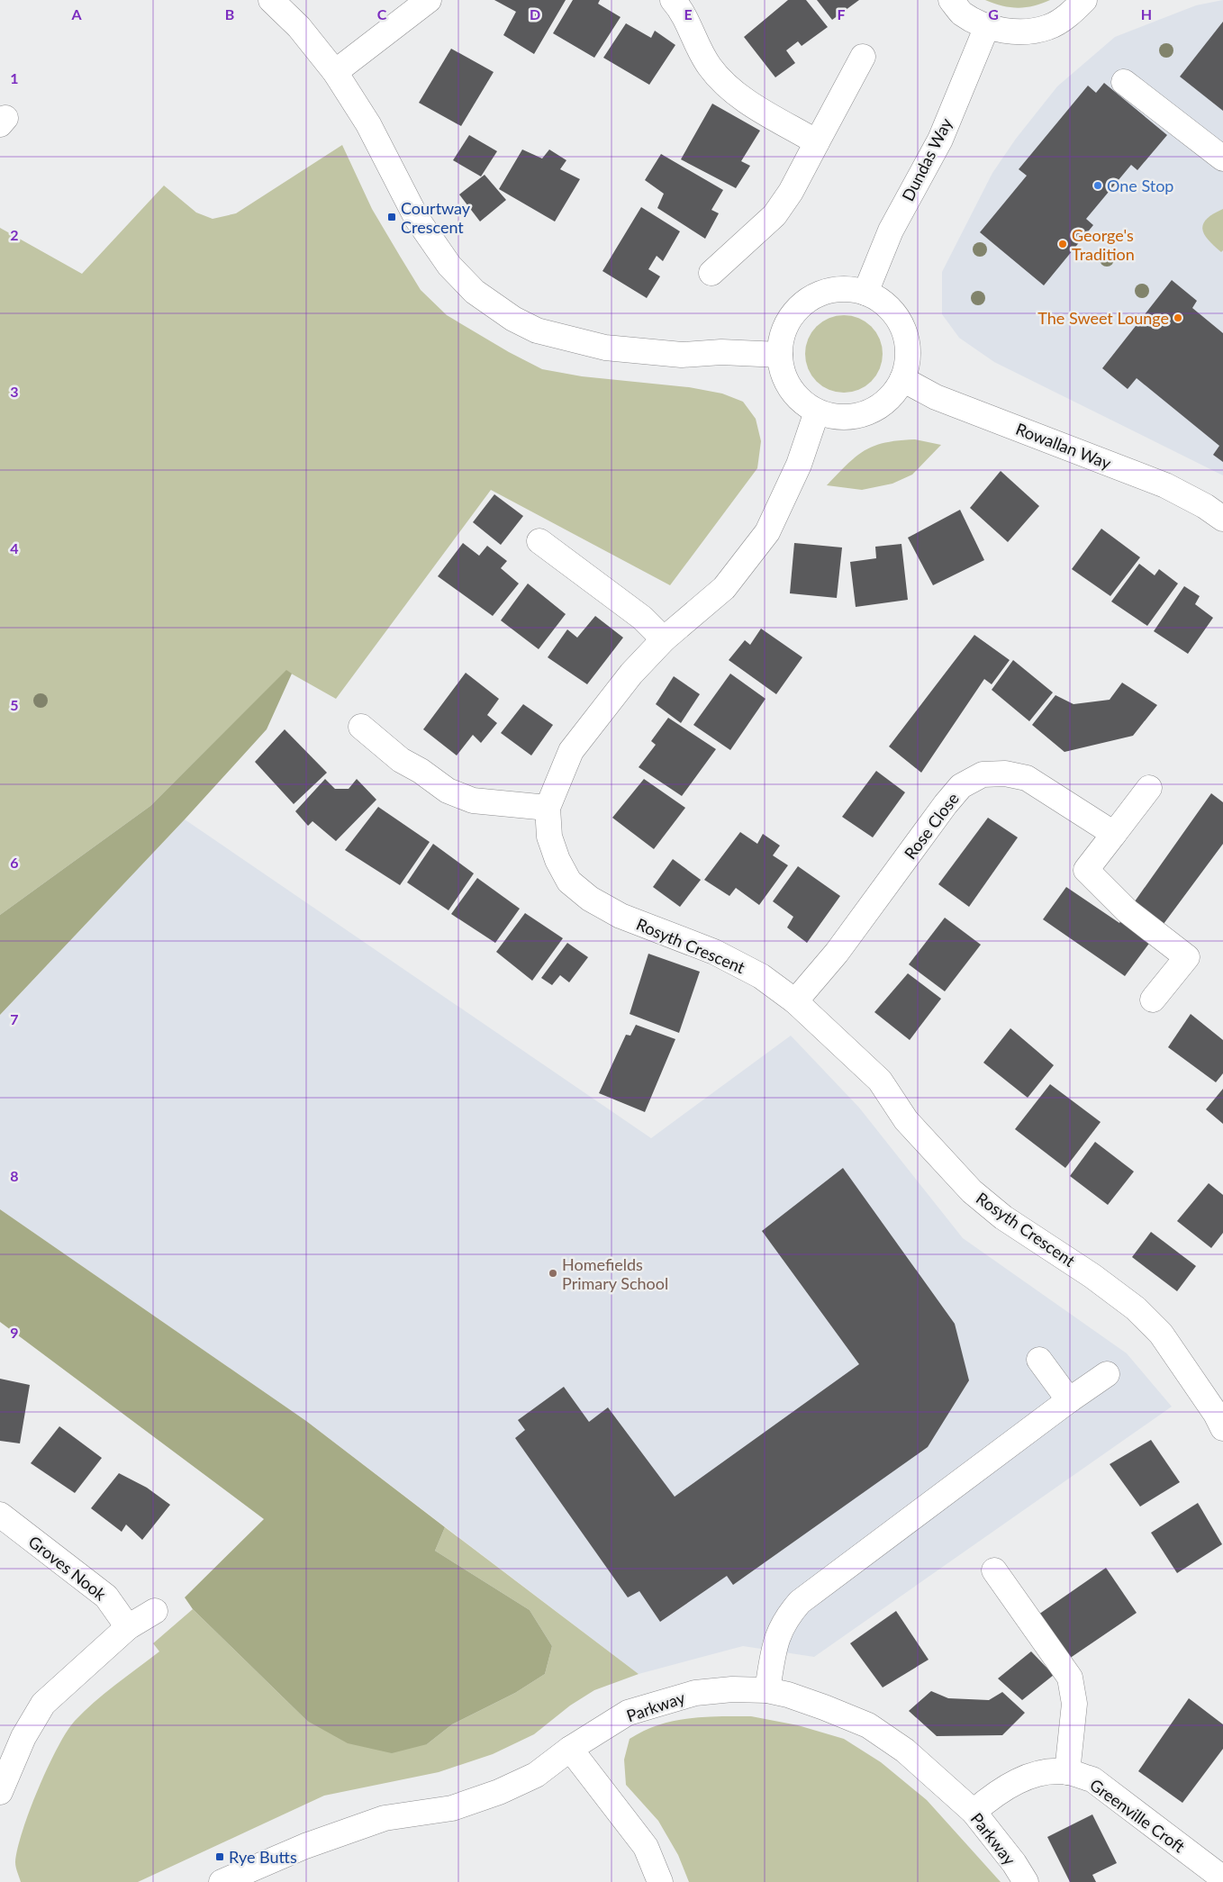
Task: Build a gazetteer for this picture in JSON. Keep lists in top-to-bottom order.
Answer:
{
  "streets": {
    "street": [
      "Dundas Way",
      "Rowallan Way",
      "Rose Close",
      "Rosyth Crescent",
      "Groves Nook",
      "Parkway",
      "Greenville Croft"
    ]
  },
  "crossings": [
    ["Dundas Way", "Rowallan Way"],
    ["Dundas Way", "Rosyth Crescent"],
    ["Rowallan Way", "Rosyth Crescent"],
    ["Rose Close", "Rosyth Crescent"],
    ["Parkway", "Greenville Croft"]
  ],
  "places": {
    "other": [
      "One Stop",
      "George's Tradition",
      "The Sweet Lounge",
      "Homefields Primary School"
    ],
    "transit": ["Courtway Crescent", "Rye Butts"]
  },
  "grid": {
    "columns": [
      "A",
      "B",
      "C",
      "D",
      "E",
      "F",
      "G",
      "H"
    ],
    "rows": [
      "1",
      "2",
      "3",
      "4",
      "5",
      "6",
      "7",
      "8",
      "9"
    ]
  }
}
